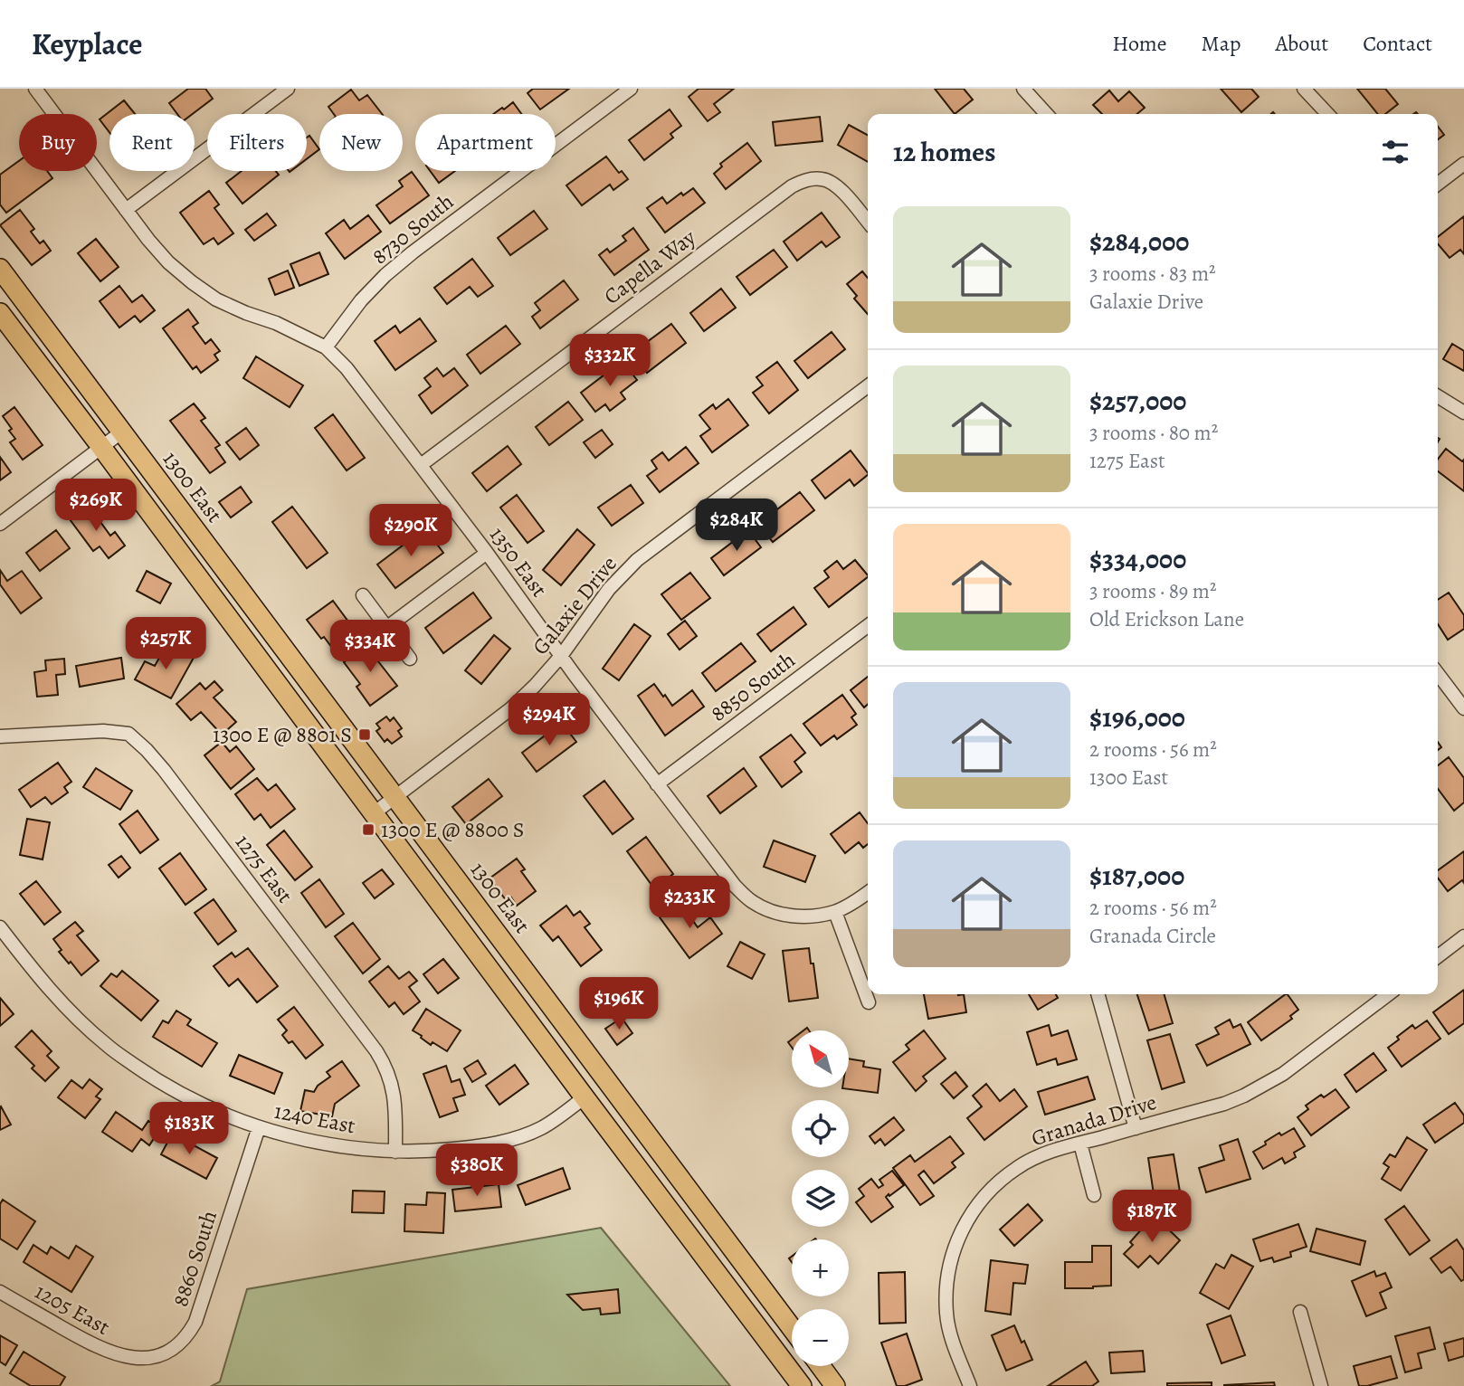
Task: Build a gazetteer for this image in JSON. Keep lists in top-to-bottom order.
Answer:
{
  "streets": {
    "main road": ["1300 East"],
    "street": [
      "8730 South",
      "Capella Way",
      "1350 East",
      "Galaxie Drive",
      "8850 South",
      "1275 East",
      "1240 East",
      "Granada Drive",
      "8860 South",
      "1205 East"
    ]
  },
  "crossings": [
    ["8730 South", "1350 East"],
    ["Capella Way", "1350 East"],
    ["1300 East", "Galaxie Drive"],
    ["1350 East", "Galaxie Drive"],
    ["1350 East", "8850 South"],
    ["1275 East", "1240 East"],
    ["1240 East", "8860 South"],
    ["8860 South", "1205 East"]
  ],
  "places": {
    "transit": ["1300 E @ 8801 S", "1300 E @ 8800 S"]
  },
  "north": "top left",
  "page": {
    "header": "Keyplace",
    "nav": [
      "Home",
      "Map",
      "About",
      "Contact"
    ],
    "chip": [
      "Buy",
      "Rent",
      "Filters",
      "New",
      "Apartment"
    ],
    "heading": "12 homes",
    "list": [
      {
        "name": "$284,000",
        "note": "3 rooms · 83 m² · Galaxie Drive"
      },
      {
        "name": "$257,000",
        "note": "3 rooms · 80 m² · 1275 East"
      },
      {
        "name": "$334,000",
        "note": "3 rooms · 89 m² · Old Erickson Lane"
      },
      {
        "name": "$196,000",
        "note": "2 rooms · 56 m² · 1300 East"
      },
      {
        "name": "$187,000",
        "note": "2 rooms · 56 m² · Granada Circle"
      }
    ],
    "price": [
      "$332K",
      "$269K",
      "$284K",
      "$290K",
      "$257K",
      "$334K",
      "$294K",
      "$233K",
      "$196K",
      "$183K",
      "$380K",
      "$187K"
    ],
    "map_buttons": ["+", "−"]
  }
}
